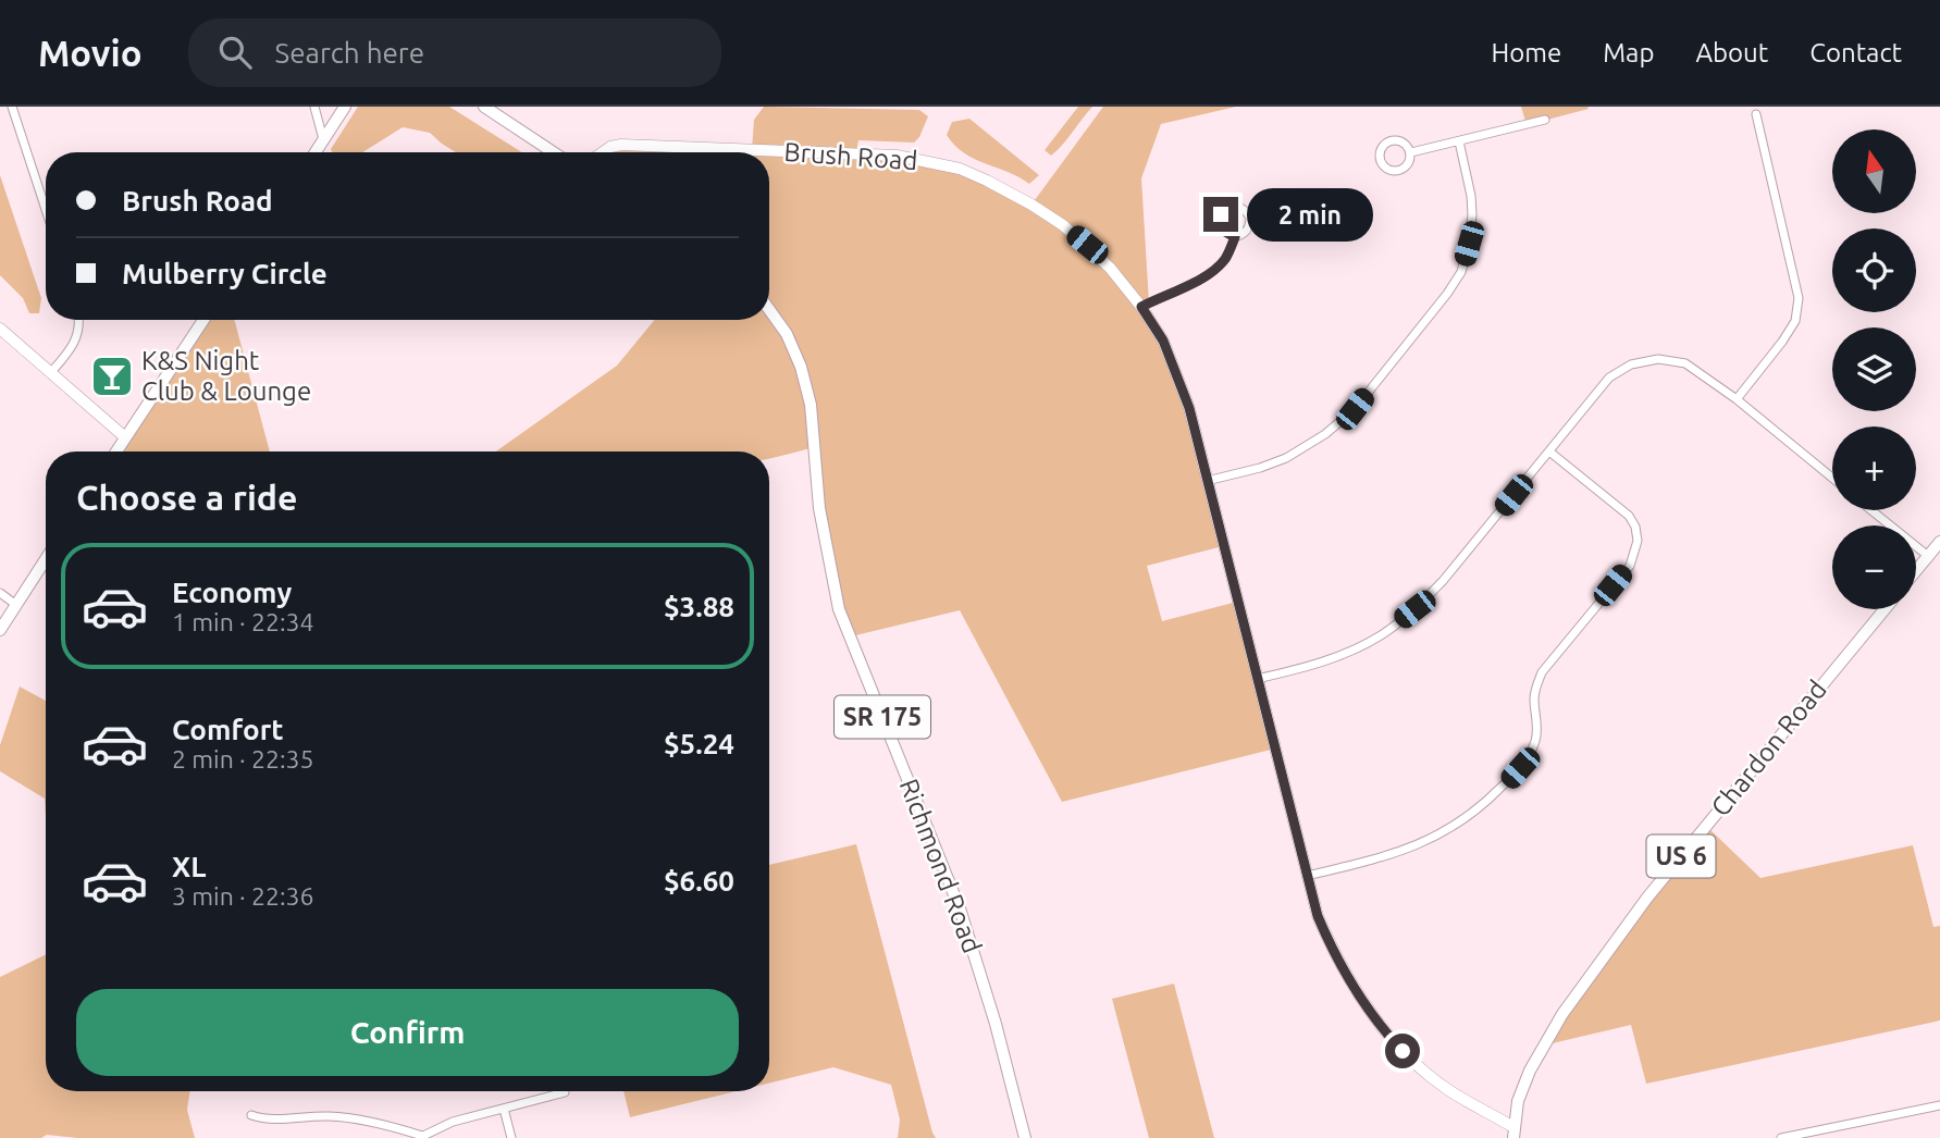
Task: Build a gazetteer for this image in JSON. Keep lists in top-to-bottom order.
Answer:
{
  "streets": {
    "main road": [
      "SR 175",
      "Chardon Road",
      "US 6",
      "Richmond Road"
    ],
    "street": ["Brush Road"]
  },
  "crossings": [
    ["Brush Road", "Chardon Road"]
  ],
  "places": {
    "bar": ["K&S Night Club & Lounge"]
  },
  "north": "top",
  "page": {
    "header": "Movio",
    "search": "Search here",
    "nav": [
      "Home",
      "Map",
      "About",
      "Contact"
    ],
    "map_buttons": ["+", "−"],
    "banner": ["Brush Road", "Mulberry Circle"],
    "bubble": "2 min",
    "heading": "Choose a ride",
    "list": [
      {
        "name": "Economy",
        "note": "1 min · 22:34",
        "value": "$3.88"
      },
      {
        "name": "Comfort",
        "note": "2 min · 22:35",
        "value": "$5.24"
      },
      {
        "name": "XL",
        "note": "3 min · 22:36",
        "value": "$6.60"
      }
    ],
    "buttons": "Confirm"
  }
}
